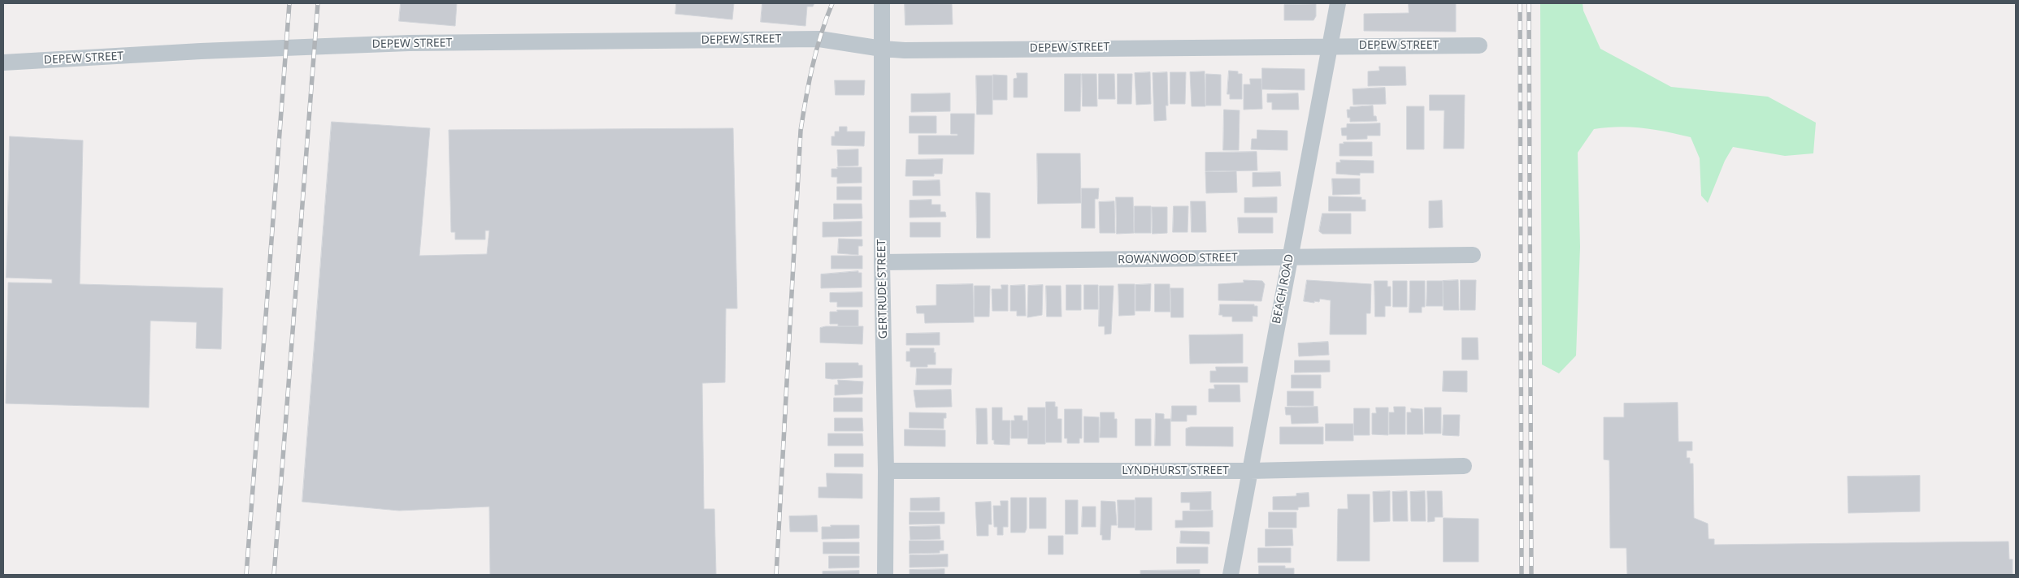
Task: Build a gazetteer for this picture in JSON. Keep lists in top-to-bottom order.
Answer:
{
  "streets": {
    "street": [
      "DEPEW STREET",
      "ROWANWOOD STREET",
      "GERTRUDE STREET",
      "BEACH ROAD",
      "LYNDHURST STREET"
    ]
  },
  "crossings": [
    ["DEPEW STREET", "GERTRUDE STREET"],
    ["DEPEW STREET", "BEACH ROAD"],
    ["ROWANWOOD STREET", "GERTRUDE STREET"],
    ["ROWANWOOD STREET", "BEACH ROAD"],
    ["GERTRUDE STREET", "LYNDHURST STREET"],
    ["BEACH ROAD", "LYNDHURST STREET"]
  ]
}
